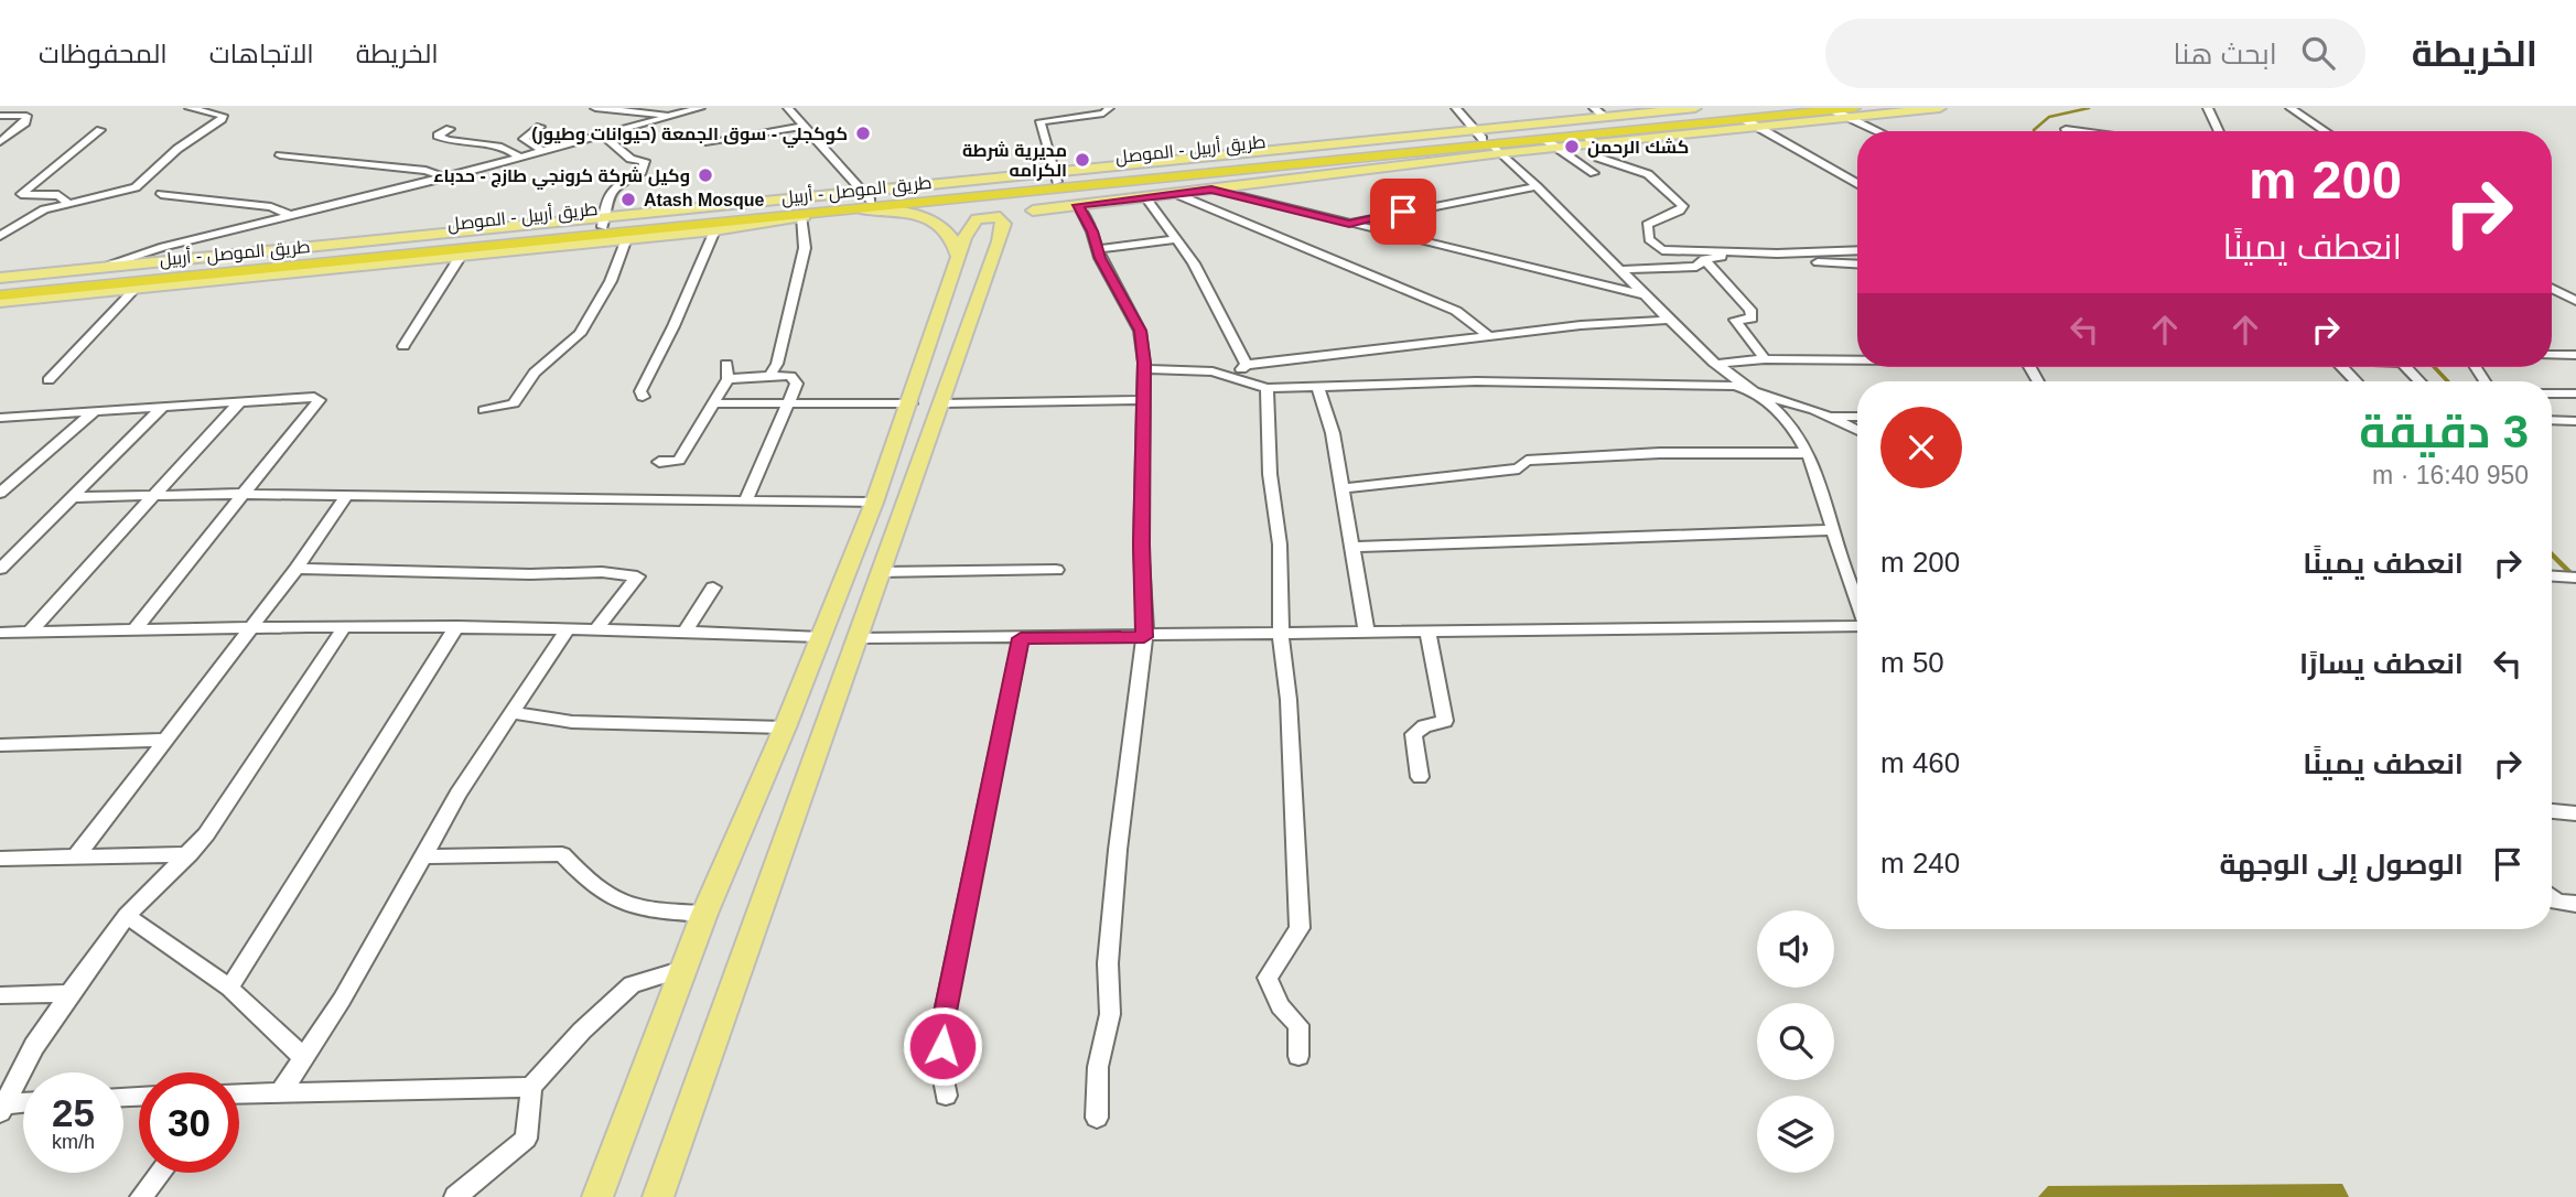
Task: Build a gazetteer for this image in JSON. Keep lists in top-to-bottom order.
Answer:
{
  "streets": {
    "highway": ["طريق أربيل - الموصل", "طريق الموصل - أربيل"]
  },
  "crossings": [
    ["طريق أربيل - الموصل", "طريق الموصل - أربيل"]
  ],
  "places": [
    "كوكجلي - سوق الجمعة (حيوانات وطيور)",
    "كشك الرحمن",
    "مديرية شرطة الكرامه",
    "وكيل شركة كرونجي طازج - حدباء",
    "Atash Mosque"
  ],
  "page": {
    "header": "الخريطة",
    "search": "ابحث هنا",
    "nav": ["الخريطة", "الاتجاهات", "المحفوظات"],
    "turn": ["200 m", "انعطف يمينًا"],
    "heading": ["3 دقيقة", "950 m · 16:40"],
    "list": [
      {
        "name": "انعطف يمينًا",
        "value": "200 m"
      },
      {
        "name": "انعطف يسارًا",
        "value": "50 m"
      },
      {
        "name": "انعطف يمينًا",
        "value": "460 m"
      },
      {
        "name": "الوصول إلى الوجهة",
        "value": "240 m"
      }
    ],
    "speed": "25 km/h",
    "limit": "30"
  }
}
